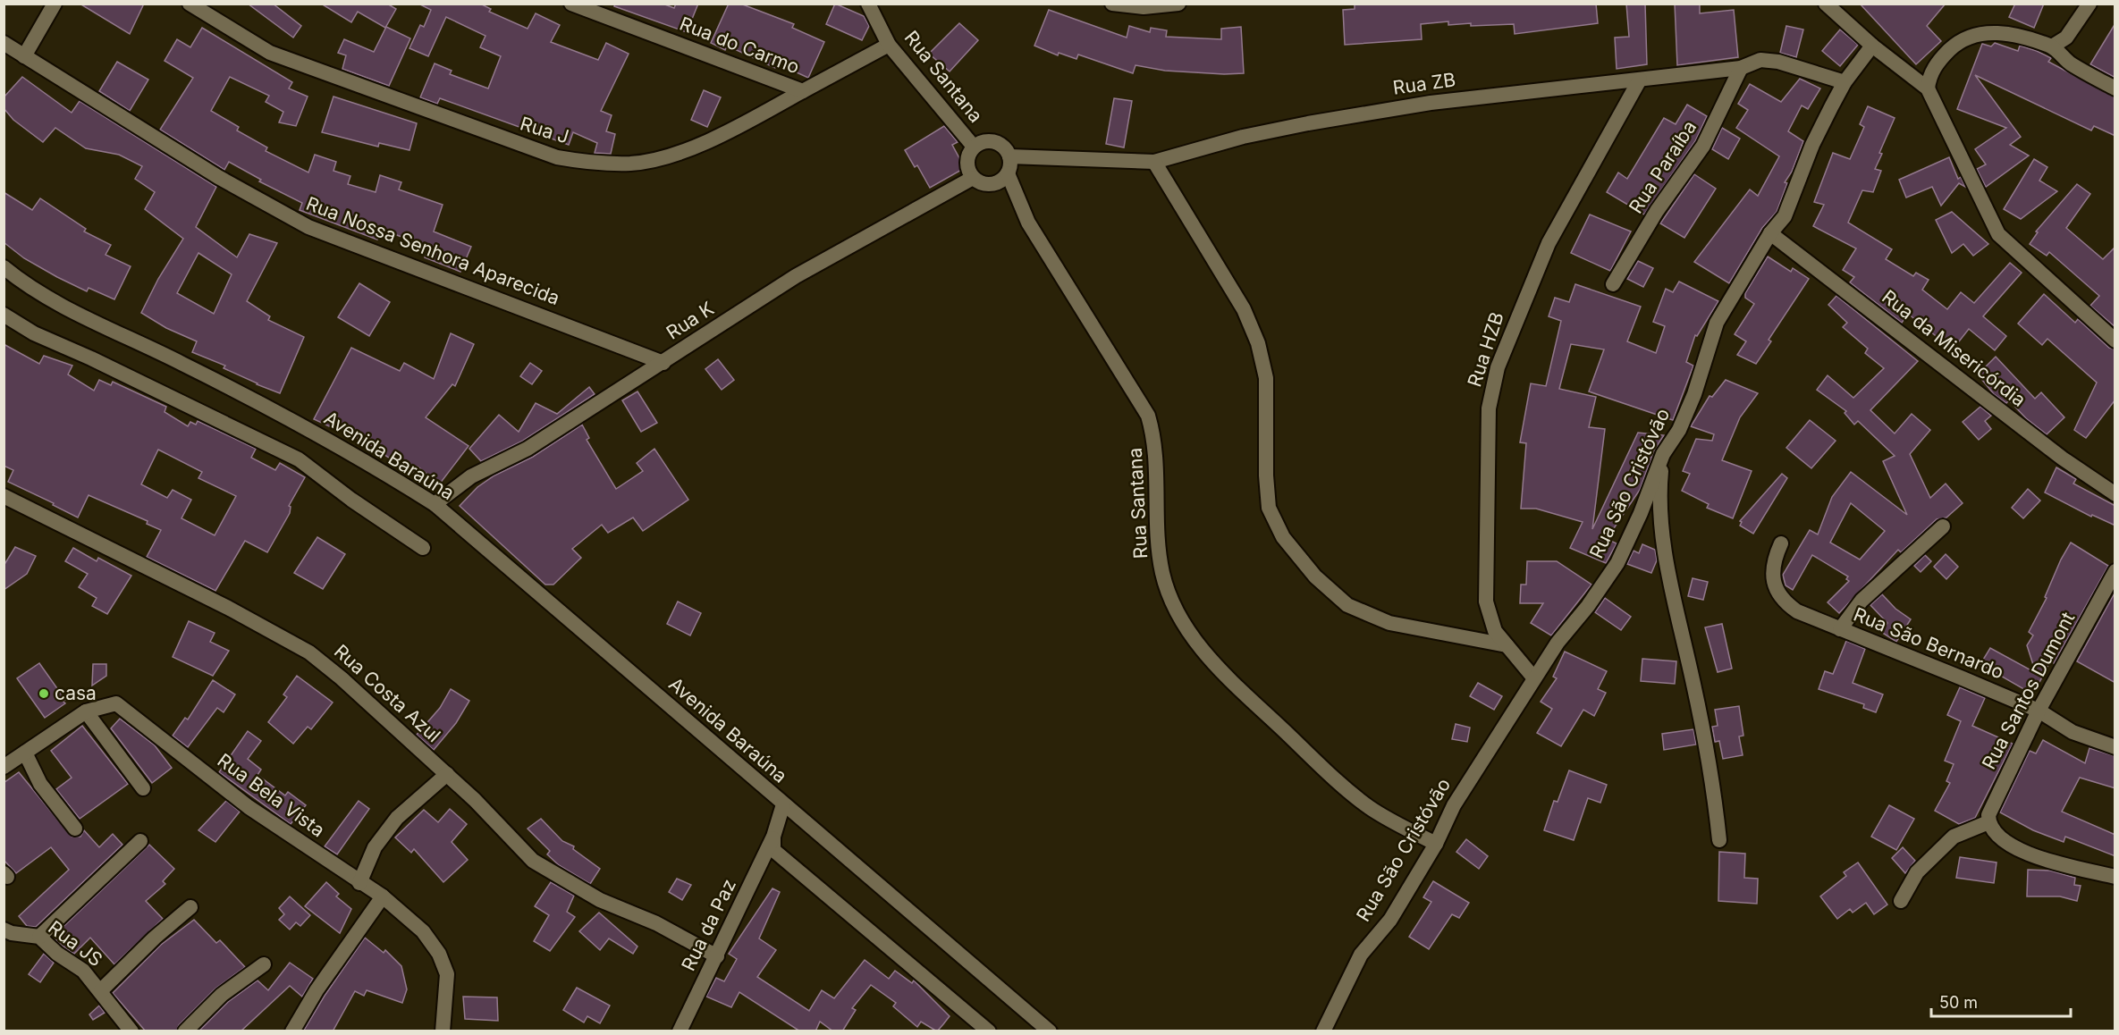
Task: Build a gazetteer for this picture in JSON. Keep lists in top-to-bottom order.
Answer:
{
  "streets": {
    "street": [
      "Rua do Carmo",
      "Rua Santana",
      "Rua ZB",
      "Rua J",
      "Rua Paraíba",
      "Rua Nossa Senhora Aparecida",
      "Rua K",
      "Rua da Misericórdia",
      "Rua HZB",
      "Avenida Baraúna",
      "Rua São Cristóvão",
      "Rua São Bernardo",
      "Rua Santos Dumont",
      "Rua Costa Azul",
      "Rua Bela Vista",
      "Rua da Paz",
      "Rua JS"
    ]
  },
  "crossings": [
    ["Rua do Carmo", "Rua J"],
    ["Rua Santana", "Rua ZB"],
    ["Rua Santana", "Rua J"],
    ["Rua Santana", "Rua K"],
    ["Rua Santana", "Rua São Cristóvão"],
    ["Rua ZB", "Rua Paraíba"],
    ["Rua ZB", "Rua K"],
    ["Rua ZB", "Rua HZB"],
    ["Rua ZB", "Rua São Cristóvão"],
    ["Rua Nossa Senhora Aparecida", "Rua K"],
    ["Rua K", "Avenida Baraúna"],
    ["Rua da Misericórdia", "Rua São Cristóvão"],
    ["Rua HZB", "Rua São Cristóvão"],
    ["Avenida Baraúna", "Rua da Paz"],
    ["Rua São Bernardo", "Rua Santos Dumont"],
    ["Rua Costa Azul", "Rua da Paz"]
  ],
  "places": ["casa"],
  "scale_bar": "50 m"
}
